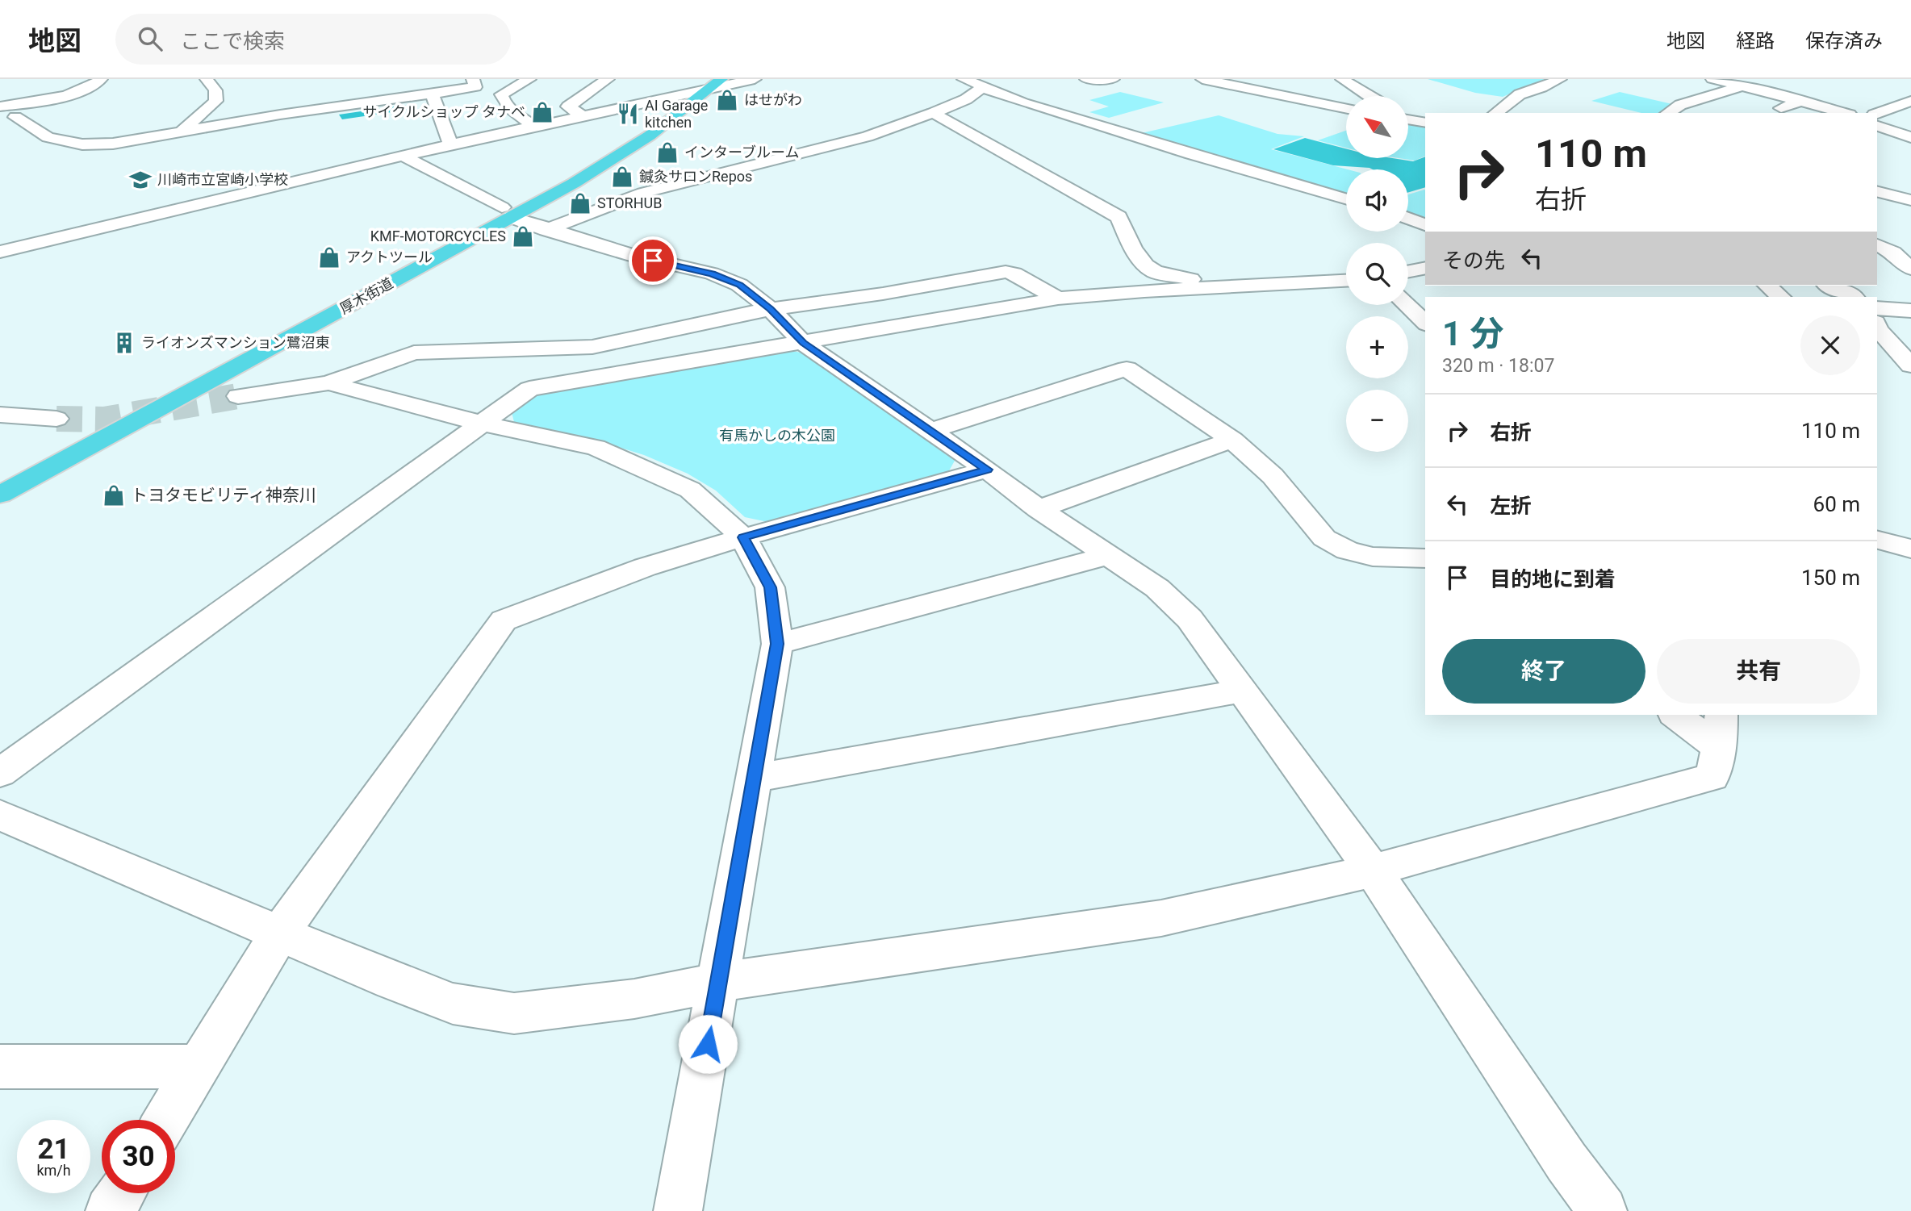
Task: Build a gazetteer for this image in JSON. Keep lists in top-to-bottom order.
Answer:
{
  "streets": {
    "highway": ["厚木街道"]
  },
  "parks": ["有馬かしの木公園"],
  "places": {
    "shop": [
      "はせがわ",
      "サイクルショップ タナベ",
      "インターブルーム",
      "鍼灸サロンRepos",
      "STORHUB",
      "KMF-MOTORCYCLES",
      "アクトツール",
      "トヨタモビリティ神奈川"
    ],
    "restaurant": ["AI Garage kitchen"],
    "school or university": ["川崎市立宮崎小学校"],
    "building": ["ライオンズマンション鷺沼東"]
  },
  "north": "top left",
  "page": {
    "header": "地図",
    "search": "ここで検索",
    "nav": ["地図", "経路", "保存済み"],
    "map_buttons": ["+", "−"],
    "turn": ["110 m", "右折"],
    "then": "その先",
    "heading": ["1 分", "320 m · 18:07"],
    "list": [
      {
        "name": "右折",
        "value": "110 m"
      },
      {
        "name": "左折",
        "value": "60 m"
      },
      {
        "name": "目的地に到着",
        "value": "150 m"
      }
    ],
    "buttons": ["終了", "共有"],
    "speed": "21 km/h",
    "limit": "30"
  }
}
